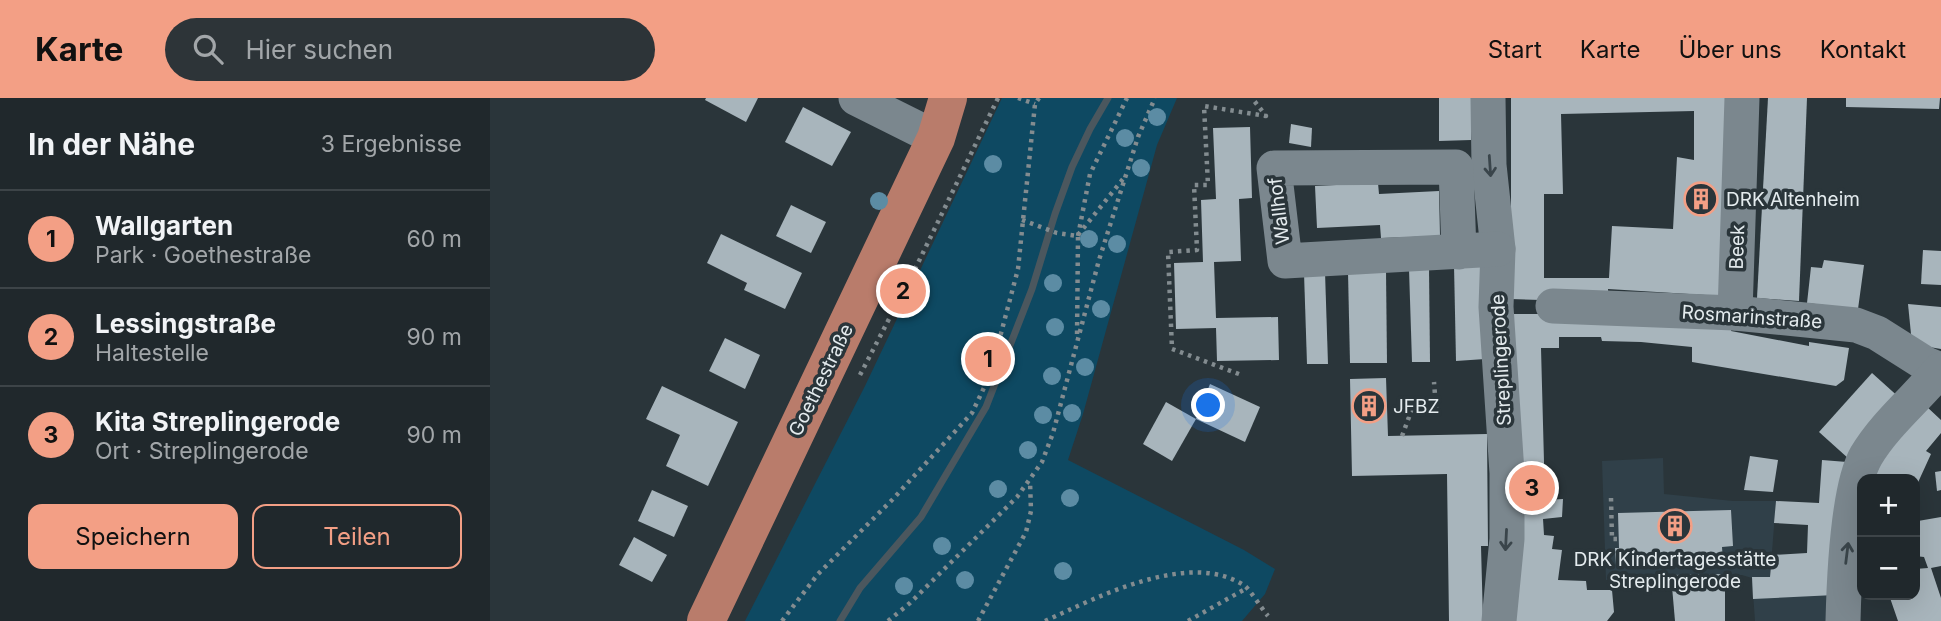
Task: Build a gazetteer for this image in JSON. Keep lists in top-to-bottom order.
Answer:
{
  "streets": {
    "main road": ["Goethestraße"],
    "street": [
      "Wallhof",
      "Beek",
      "Rosmarinstraße",
      "Streplingerode"
    ]
  },
  "crossings": [
    ["Wallhof", "Streplingerode"],
    ["Beek", "Rosmarinstraße"]
  ],
  "one_way": ["Streplingerode"],
  "places": {
    "building": ["DRK Altenheim", "JFBZ", "DRK Kindertagesstätte Streplingerode"]
  },
  "page": {
    "header": "Karte",
    "search": "Hier suchen",
    "nav": [
      "Start",
      "Karte",
      "Über uns",
      "Kontakt"
    ],
    "heading": ["In der Nähe", "3 Ergebnisse"],
    "list": [
      {
        "mark": "1",
        "name": "Wallgarten",
        "note": "Park · Goethestraße",
        "value": "60 m"
      },
      {
        "mark": "2",
        "name": "Lessingstraße",
        "note": "Haltestelle",
        "value": "90 m"
      },
      {
        "mark": "3",
        "name": "Kita Streplingerode",
        "note": "Ort · Streplingerode",
        "value": "90 m"
      }
    ],
    "pins": ["2", "1", "3"],
    "map_buttons": ["+", "−"],
    "buttons": ["Speichern", "Teilen"]
  }
}
